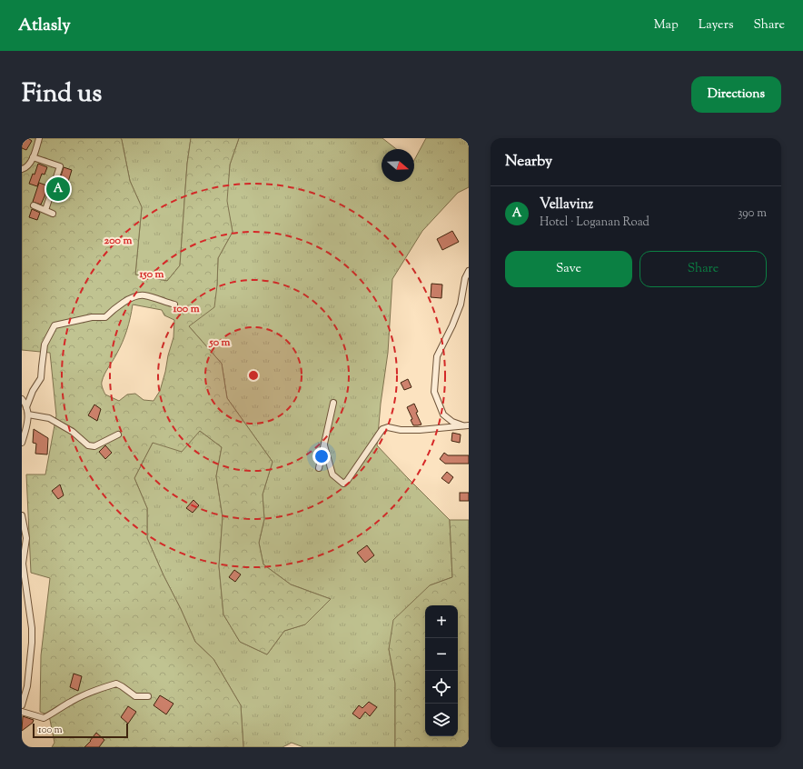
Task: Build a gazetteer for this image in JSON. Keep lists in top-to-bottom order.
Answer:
{
  "scale_bar": "100 m",
  "north": "right",
  "page": {
    "header": "Atlasly",
    "nav": ["Map", "Layers", "Share"],
    "title": "Find us",
    "buttons": [
      "Directions",
      ["Save", "Share"]
    ],
    "heading": "Nearby",
    "pins": "A",
    "list": [
      {
        "mark": "A",
        "name": "Vellavinz",
        "note": "Hotel · Loganan Road",
        "value": "390 m"
      }
    ],
    "map_buttons": ["+", "−"],
    "scale": "100 m"
  },
  "rings": [
    "200 m",
    "150 m",
    "100 m",
    "50 m"
  ]
}
